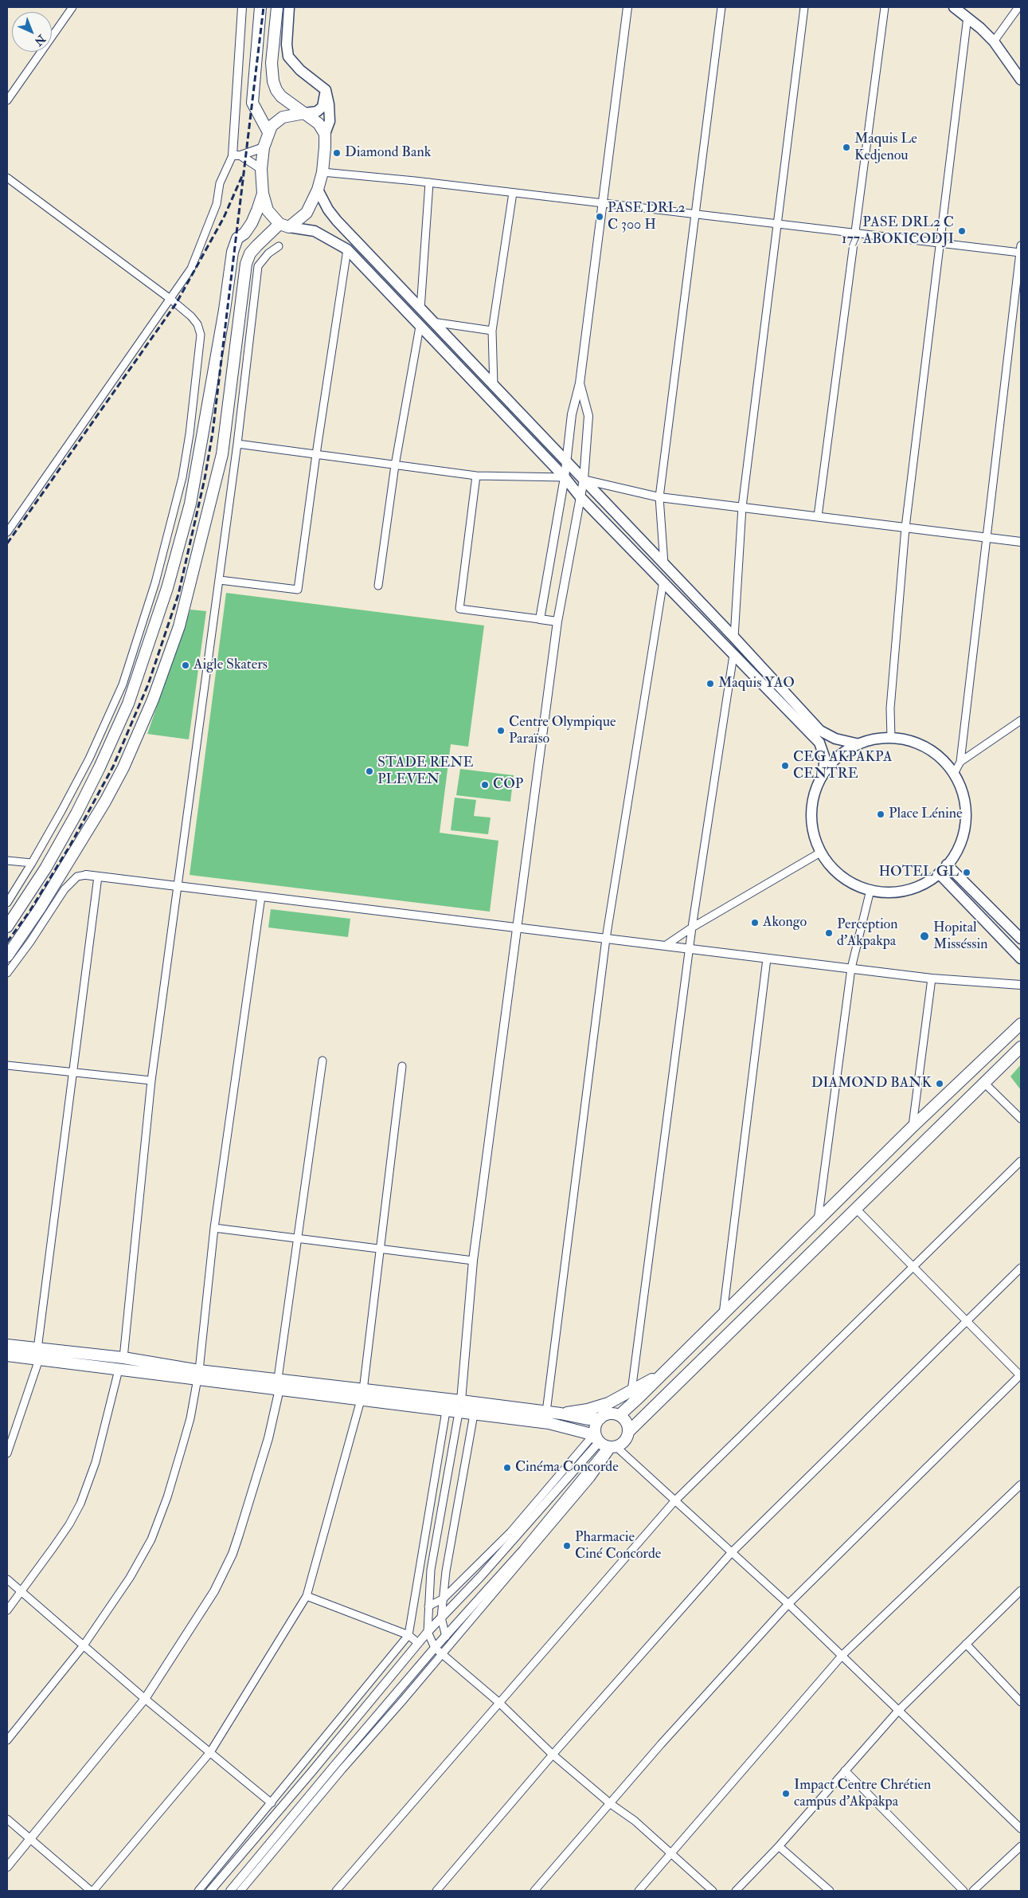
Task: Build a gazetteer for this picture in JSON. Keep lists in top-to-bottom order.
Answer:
{
  "places": [
    "Maquis Le Kedjenou",
    "Diamond Bank",
    "PASE DRL2 C 300 H",
    "PASE DRL2 C 177 ABOKICODJI",
    "Aigle Skaters",
    "Maquis YAO",
    "Centre Olympique Paraïso",
    "CEG AKPAKPA CENTRE",
    "STADE RENE PLEVEN",
    "COP",
    "Place Lénine",
    "HOTEL GL",
    "Akongo",
    "Perception d'Akpakpa",
    "Hopital Misséssin",
    "DIAMOND BANK",
    "Cinéma Concorde",
    "Pharmacie Ciné Concorde",
    "Impact Centre Chrétien campus d'Akpakpa"
  ],
  "north": "bottom right"
}
